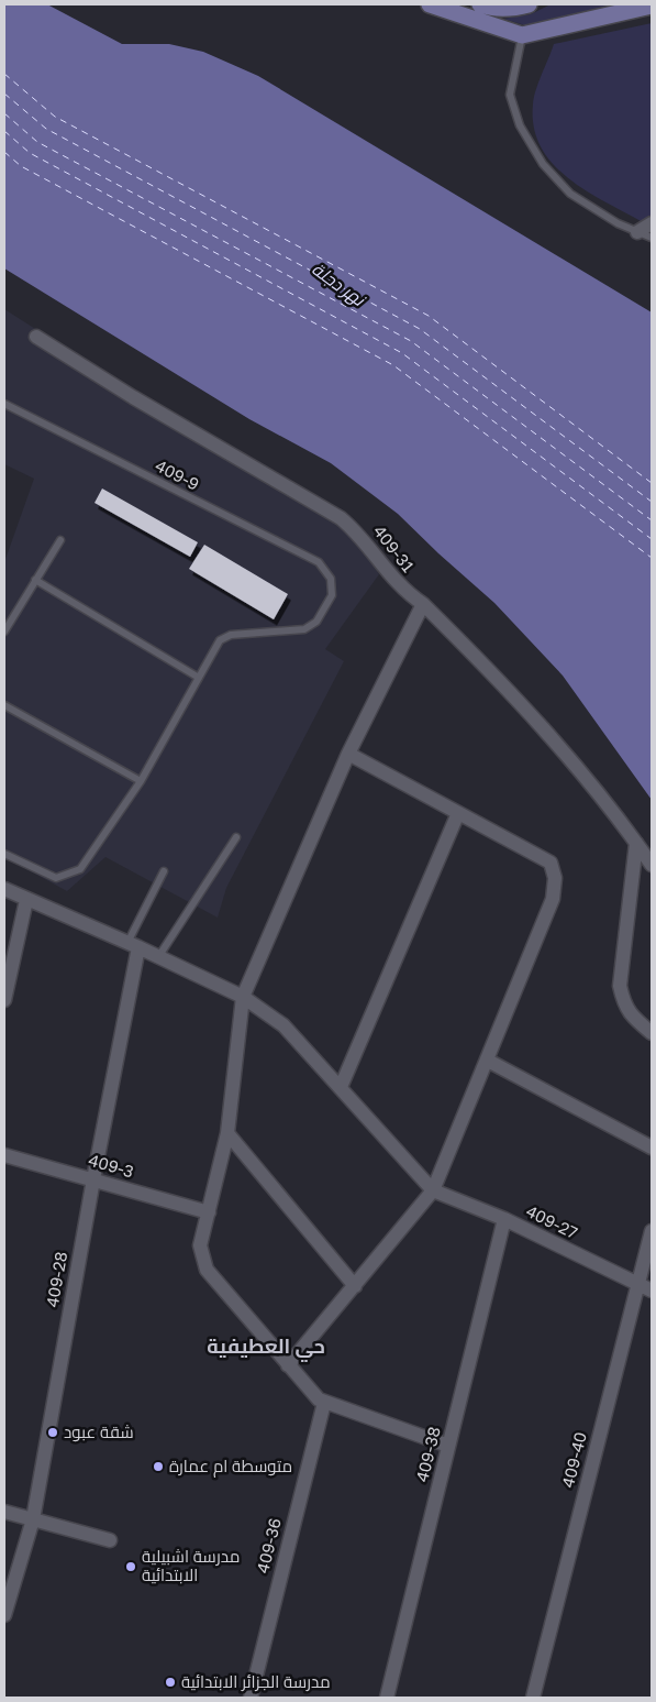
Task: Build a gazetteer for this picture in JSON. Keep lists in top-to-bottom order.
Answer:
{
  "streets": {
    "street": [
      "409-31",
      "409-3",
      "409-27",
      "409-28",
      "409-38",
      "409-40",
      "409-36"
    ],
    "lane": ["409-9"]
  },
  "crossings": [
    ["409-3", "409-28"],
    ["409-27", "409-38"],
    ["409-27", "409-40"]
  ],
  "districts": ["حي العطيفية"],
  "water": ["نهر دجلة"],
  "places": [
    "شقة عبود",
    "متوسطة ام عمارة",
    "مدرسة اشبيلية الابتدائية",
    "مدرسة الجزائر الابتدائية"
  ]
}
